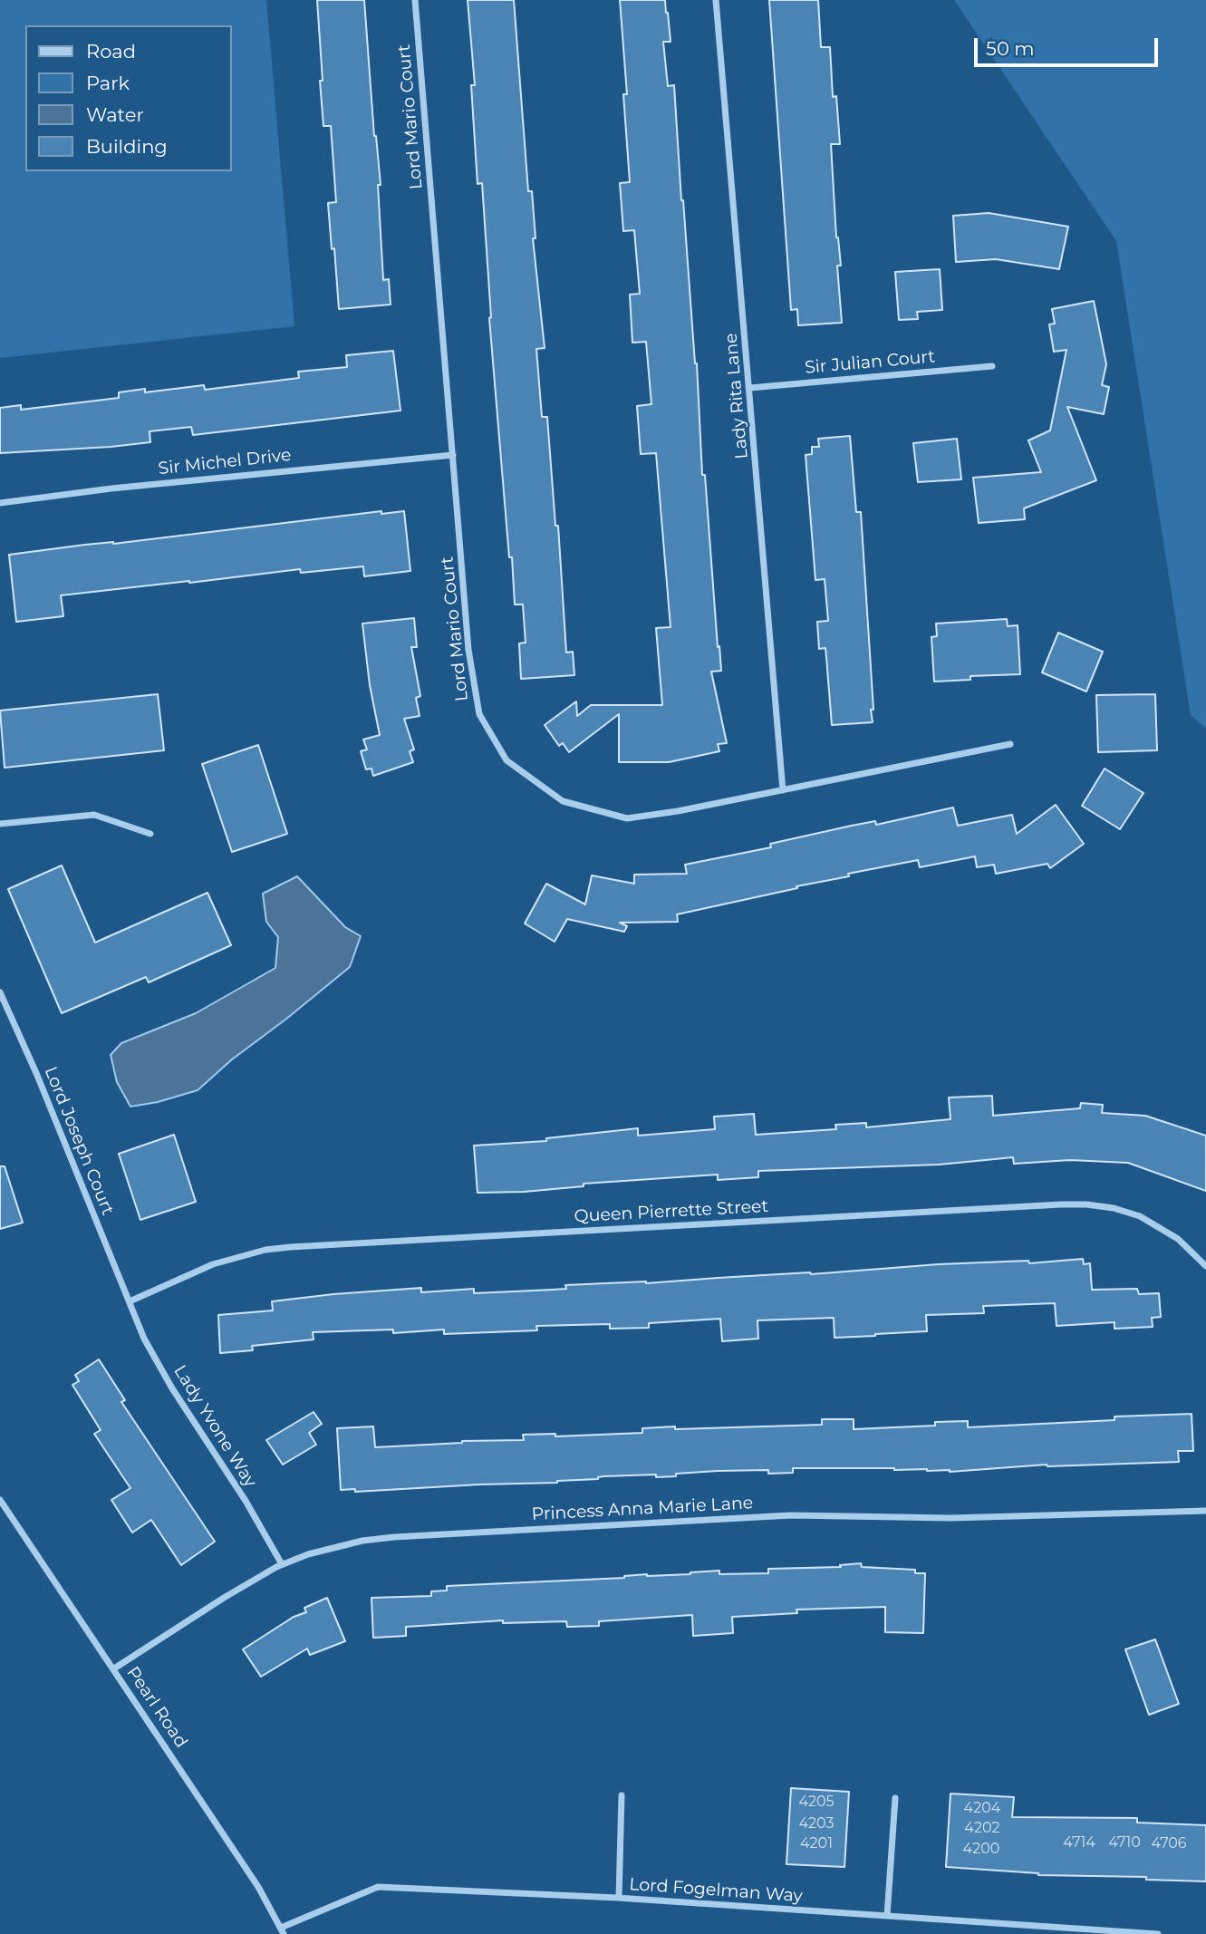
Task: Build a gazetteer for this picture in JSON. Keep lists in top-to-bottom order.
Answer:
{
  "streets": {
    "street": [
      "Lord Mario Court",
      "Sir Julian Court",
      "Lady Rita Lane",
      "Sir Michel Drive",
      "Lord Joseph Court",
      "Queen Pierrette Street",
      "Lady Yvone Way",
      "Princess Anna Marie Lane",
      "Pearl Road",
      "Lord Fogelman Way"
    ]
  },
  "crossings": [
    ["Lord Mario Court", "Lady Rita Lane"],
    ["Lord Mario Court", "Sir Michel Drive"],
    ["Sir Julian Court", "Lady Rita Lane"],
    ["Lord Joseph Court", "Queen Pierrette Street"],
    ["Lord Joseph Court", "Lady Yvone Way"],
    ["Queen Pierrette Street", "Lady Yvone Way"],
    ["Lady Yvone Way", "Princess Anna Marie Lane"],
    ["Princess Anna Marie Lane", "Pearl Road"],
    ["Pearl Road", "Lord Fogelman Way"]
  ],
  "house_numbers": [
    "4205",
    "4204",
    "4203",
    "4202",
    "4714",
    "4710",
    "4201",
    "4706",
    "4200"
  ],
  "legend": [
    "Road",
    "Park",
    "Water",
    "Building"
  ],
  "scale_bar": "50 m"
}
